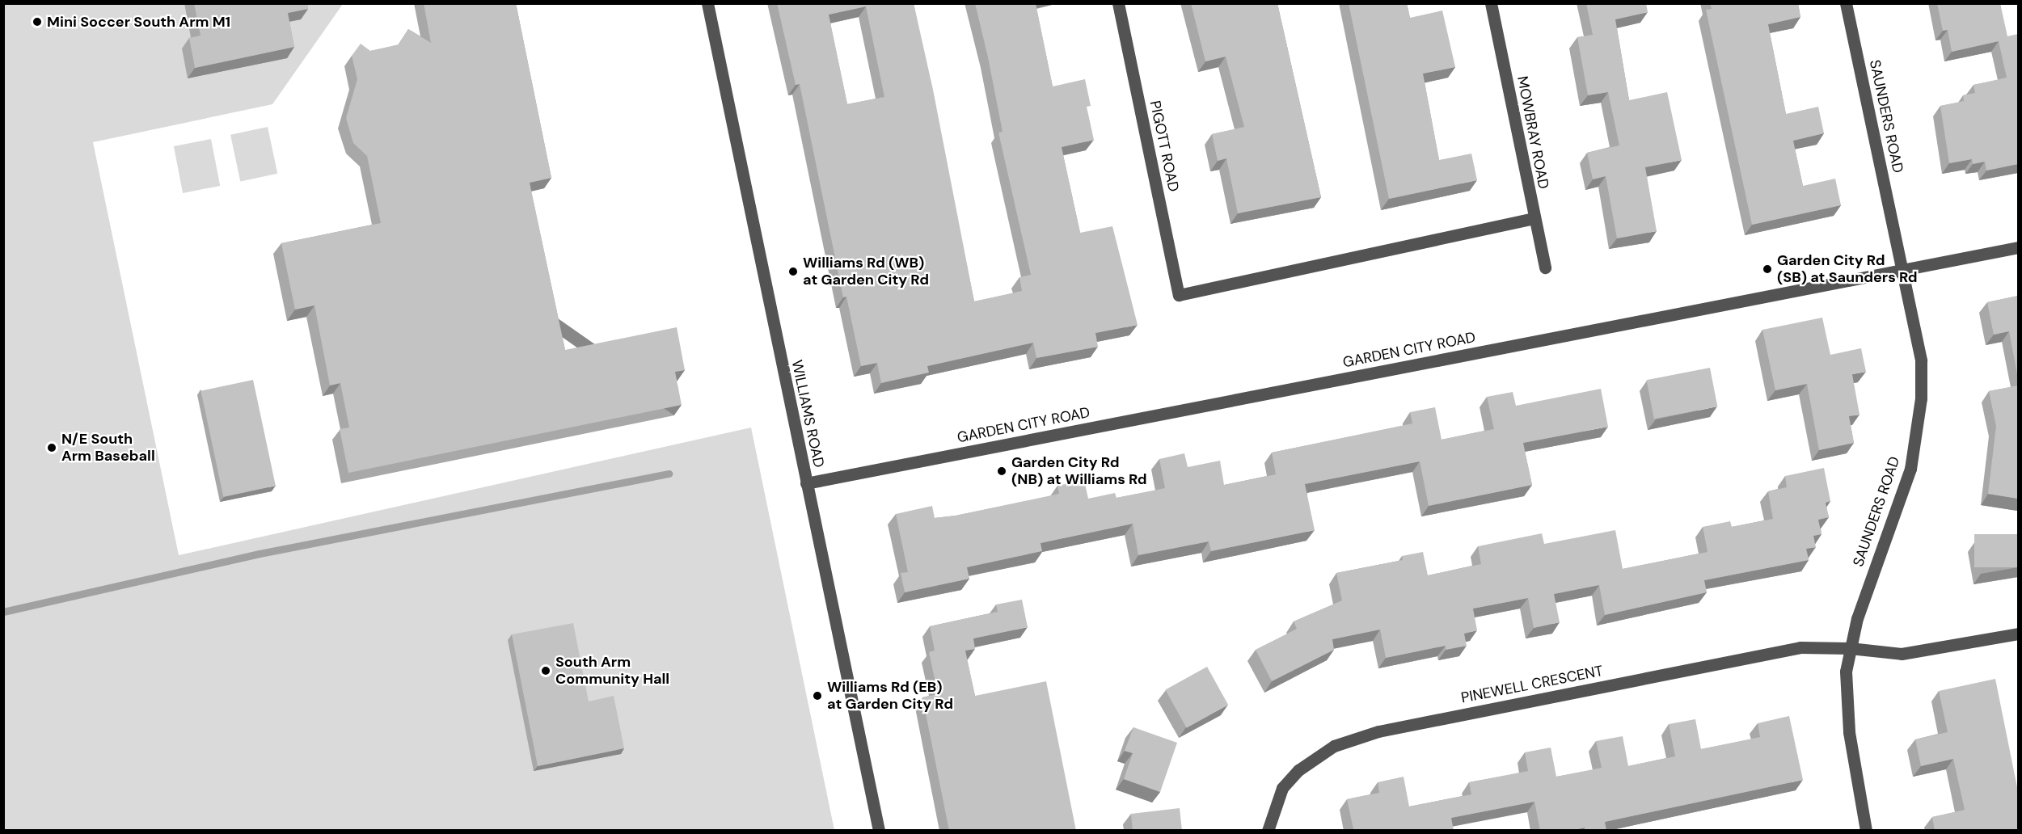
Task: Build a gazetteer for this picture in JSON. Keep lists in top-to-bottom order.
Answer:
{
  "streets": {
    "street": [
      "SAUNDERS ROAD",
      "MOWBRAY ROAD",
      "PIGOTT ROAD",
      "GARDEN CITY ROAD",
      "WILLIAMS ROAD",
      "PINEWELL CRESCENT"
    ]
  },
  "crossings": [
    ["SAUNDERS ROAD", "GARDEN CITY ROAD"],
    ["SAUNDERS ROAD", "PINEWELL CRESCENT"],
    ["MOWBRAY ROAD", "PIGOTT ROAD"],
    ["GARDEN CITY ROAD", "WILLIAMS ROAD"]
  ],
  "places": [
    "Mini Soccer South Arm M1",
    "Garden City Rd (SB) at Saunders Rd",
    "Williams Rd (WB) at Garden City Rd",
    "N/E South Arm Baseball",
    "Garden City Rd (NB) at Williams Rd",
    "South Arm Community Hall",
    "Williams Rd (EB) at Garden City Rd"
  ]
}
